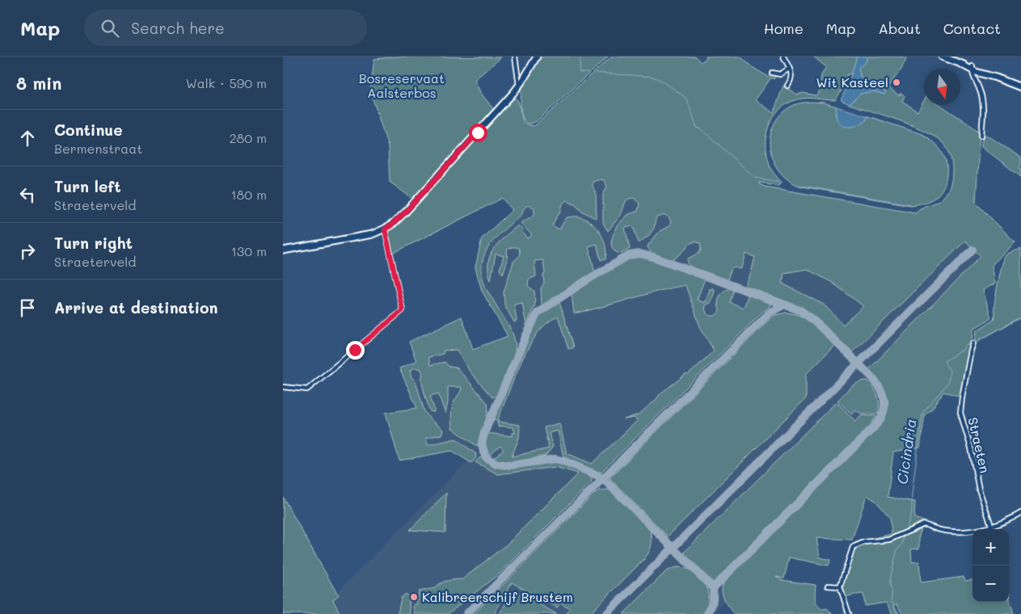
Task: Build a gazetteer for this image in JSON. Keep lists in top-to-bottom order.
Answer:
{
  "streets": {
    "street": ["Straeten"]
  },
  "water": ["Cicindria"],
  "parks": ["Bosreservaat Aalsterbos"],
  "places": ["Wit Kasteel", "Kalibreerschijf Brustem"],
  "north": "bottom",
  "page": {
    "header": "Map",
    "search": "Search here",
    "nav": [
      "Home",
      "Map",
      "About",
      "Contact"
    ],
    "heading": ["8 min", "Walk · 590 m"],
    "list": [
      ["Continue", "Bermenstraat", "280 m"],
      ["Turn left", "Straeterveld", "180 m"],
      ["Turn right", "Straeterveld", "130 m"],
      "Arrive at destination"
    ],
    "map_buttons": ["+", "−"]
  }
}
